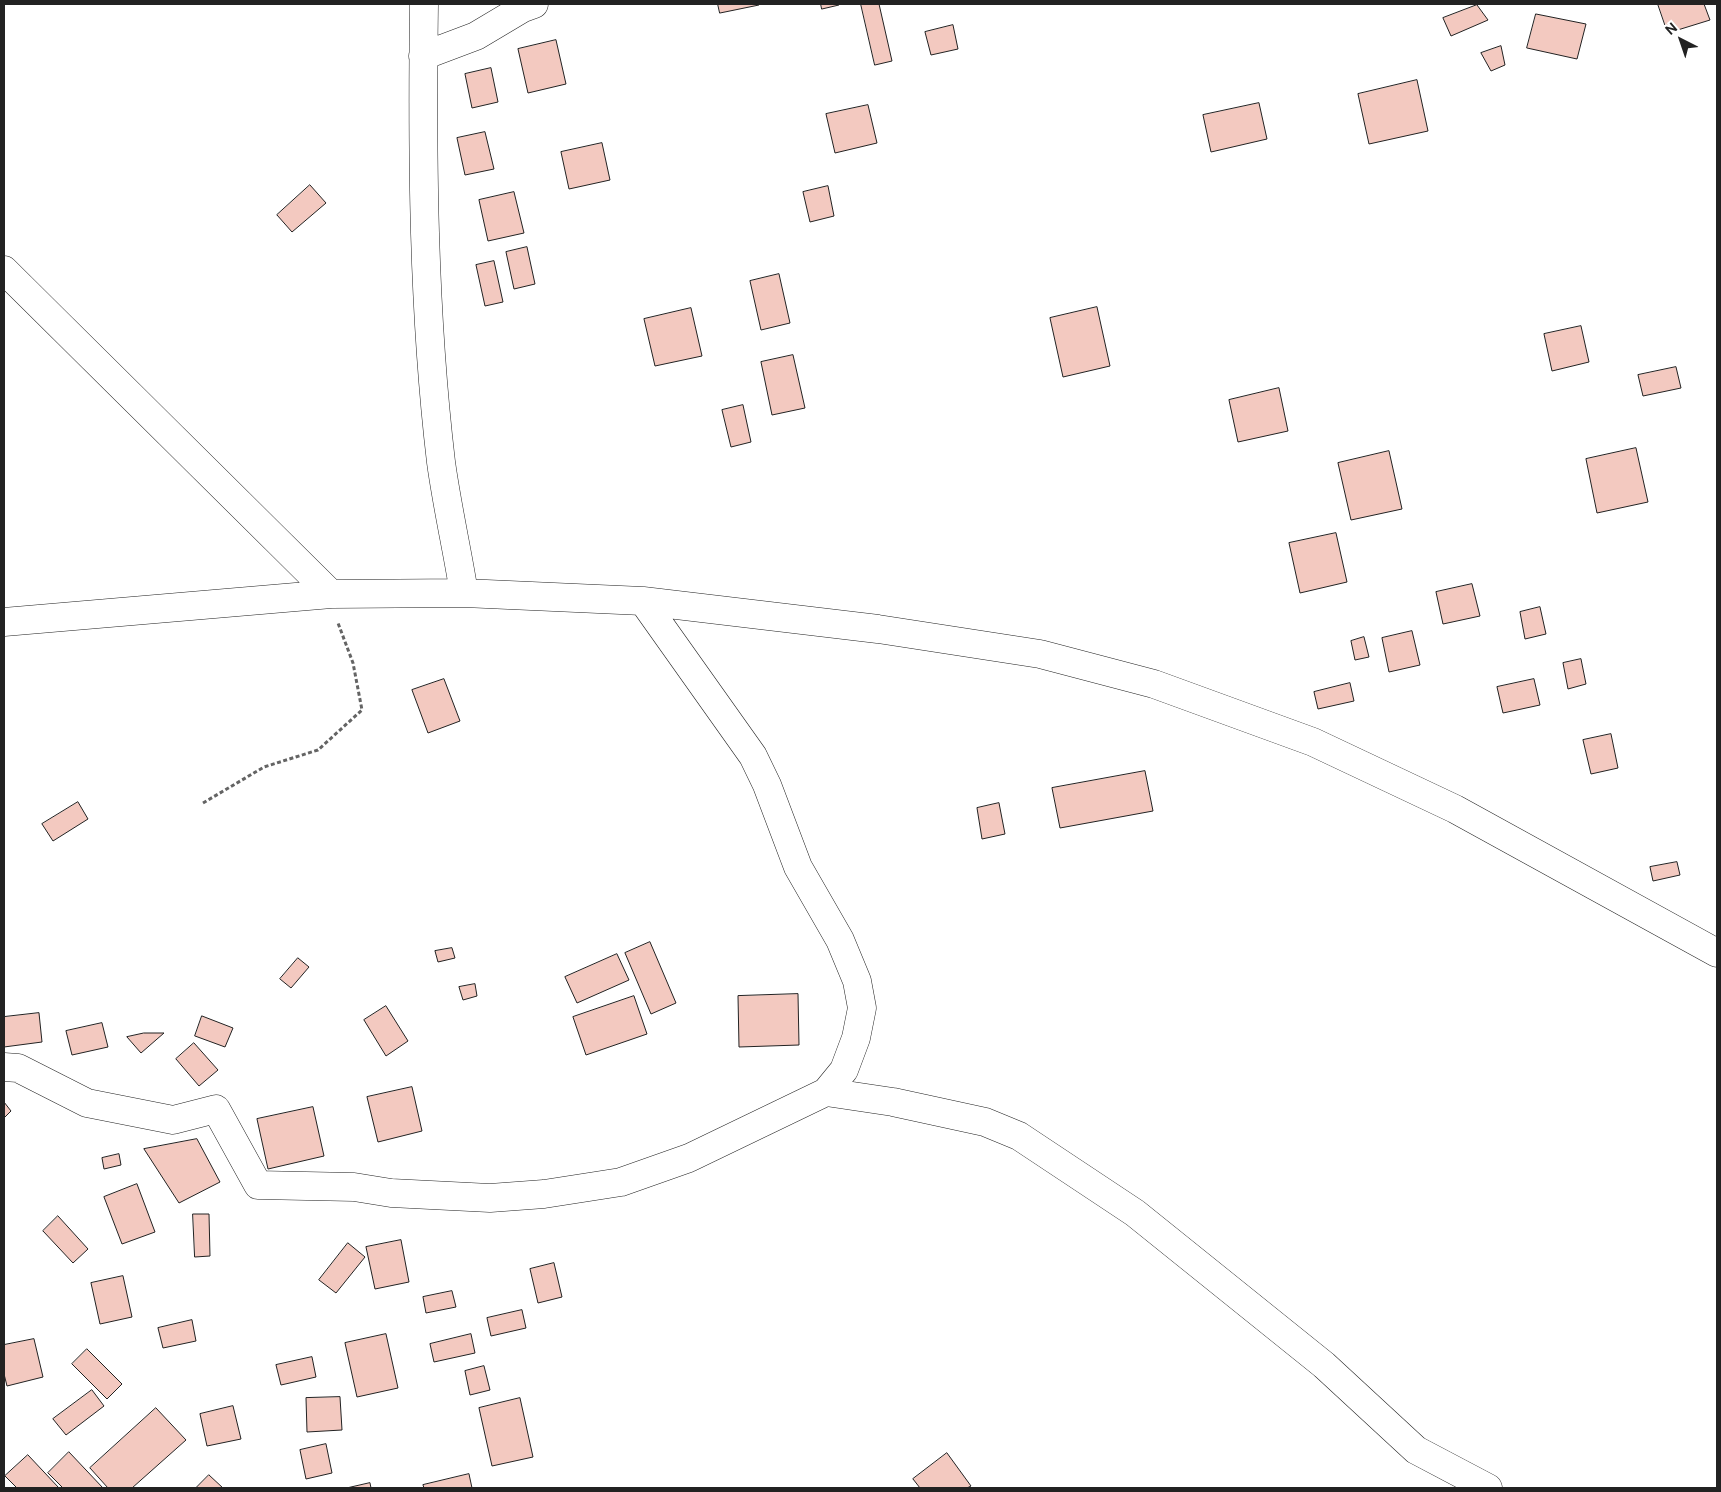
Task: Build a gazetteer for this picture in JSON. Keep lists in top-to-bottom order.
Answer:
{
  "north": "top left"
}
